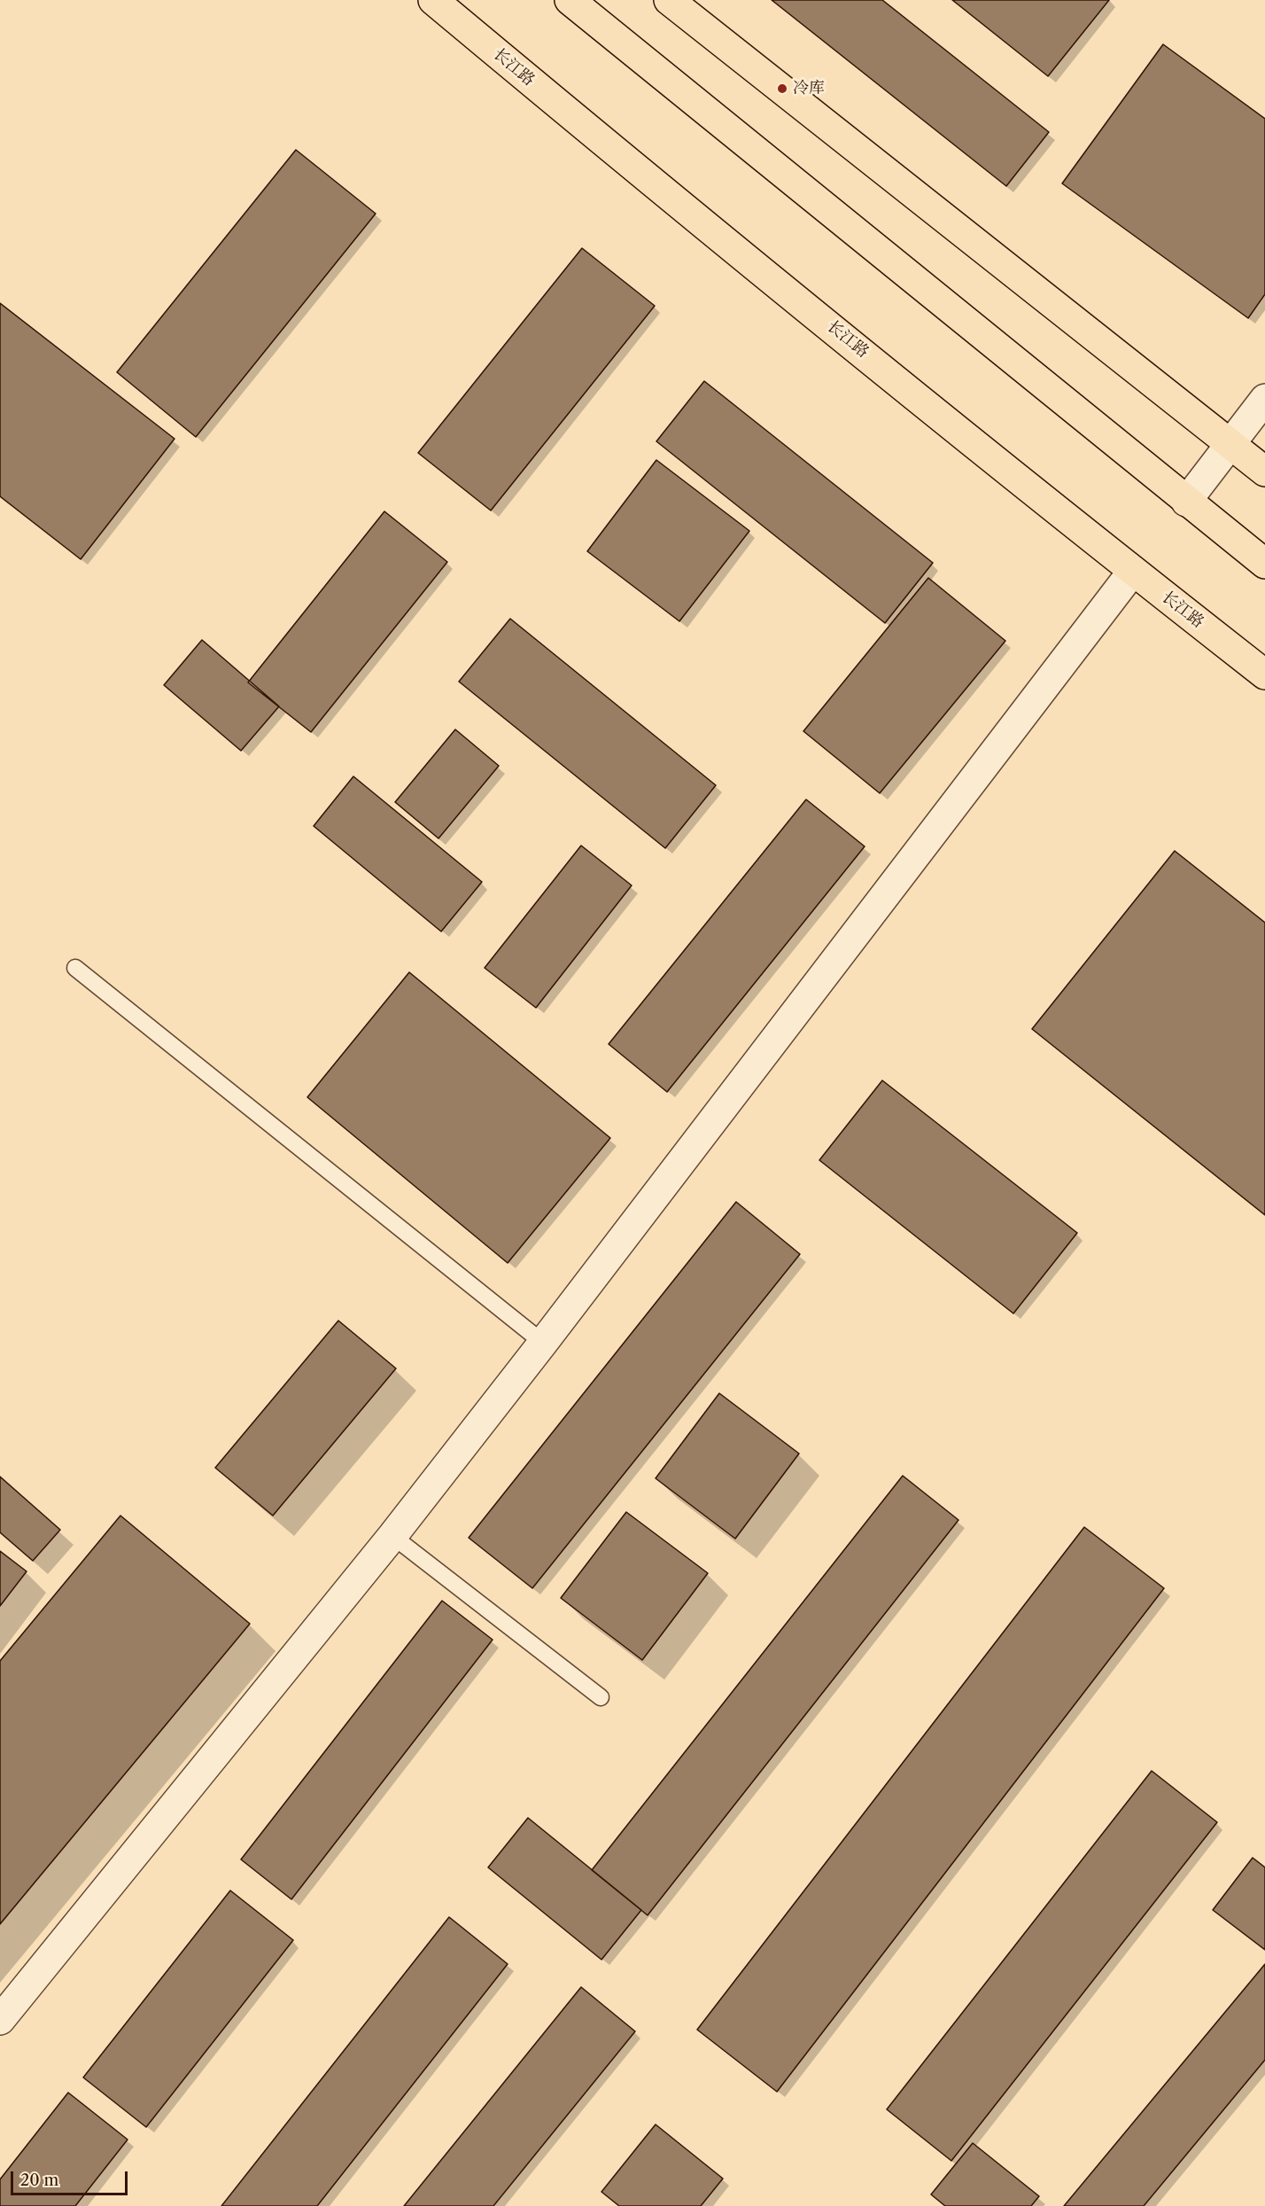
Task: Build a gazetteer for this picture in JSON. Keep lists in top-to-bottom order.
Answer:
{
  "streets": {
    "main road": ["长江路"]
  },
  "places": ["冷库"],
  "scale_bar": "20 m"
}
